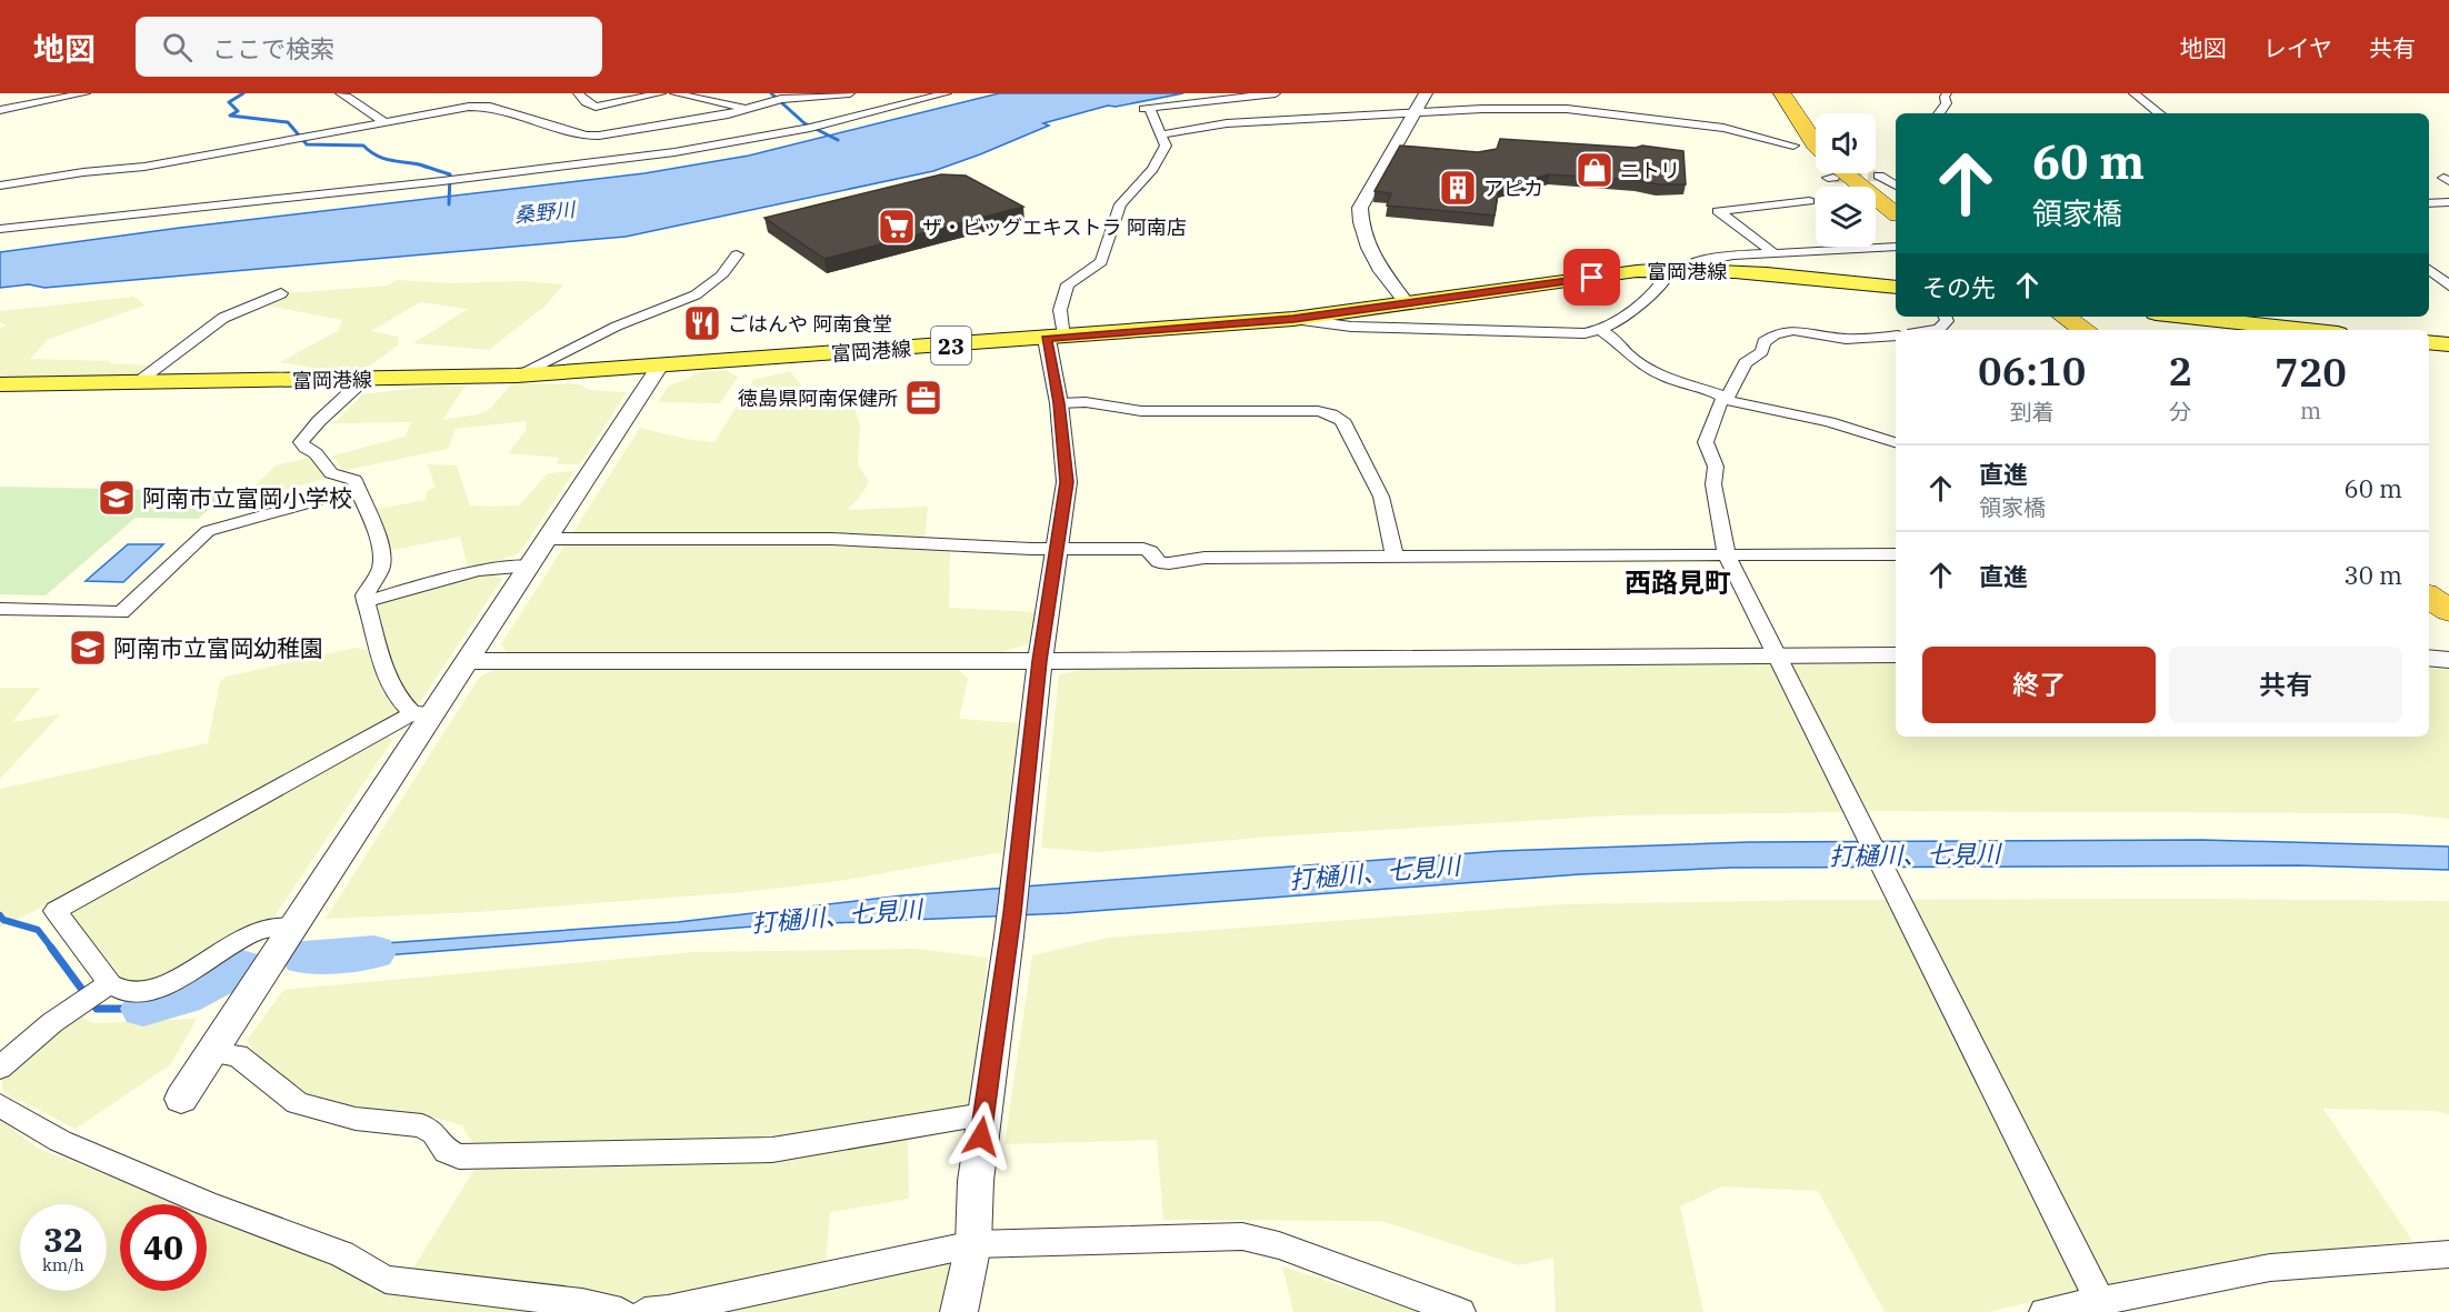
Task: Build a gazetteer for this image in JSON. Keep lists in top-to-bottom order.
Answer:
{
  "streets": {
    "main road": ["富岡港線", "23"]
  },
  "districts": ["西路見町"],
  "water": ["桑野川", "打樋川、七見川"],
  "places": {
    "shop": ["ニトリ"],
    "building": ["アピカ"],
    "supermarket": ["ザ・ビッグエキストラ 阿南店"],
    "restaurant": ["ごはんや 阿南食堂"],
    "office": ["徳島県阿南保健所"],
    "school or university": ["阿南市立富岡小学校", "阿南市立富岡幼稚園"]
  },
  "page": {
    "header": "地図",
    "search": "ここで検索",
    "nav": ["地図", "レイヤ", "共有"],
    "turn": ["60 m", "領家橋"],
    "then": "その先",
    "eta": [
      "06:10",
      "到着",
      "2",
      "分",
      "720",
      "m"
    ],
    "list": [
      {
        "name": "直進",
        "note": "領家橋",
        "value": "60 m"
      },
      {
        "name": "直進",
        "value": "30 m"
      }
    ],
    "buttons": ["終了", "共有"],
    "speed": "32 km/h",
    "limit": "40"
  }
}
